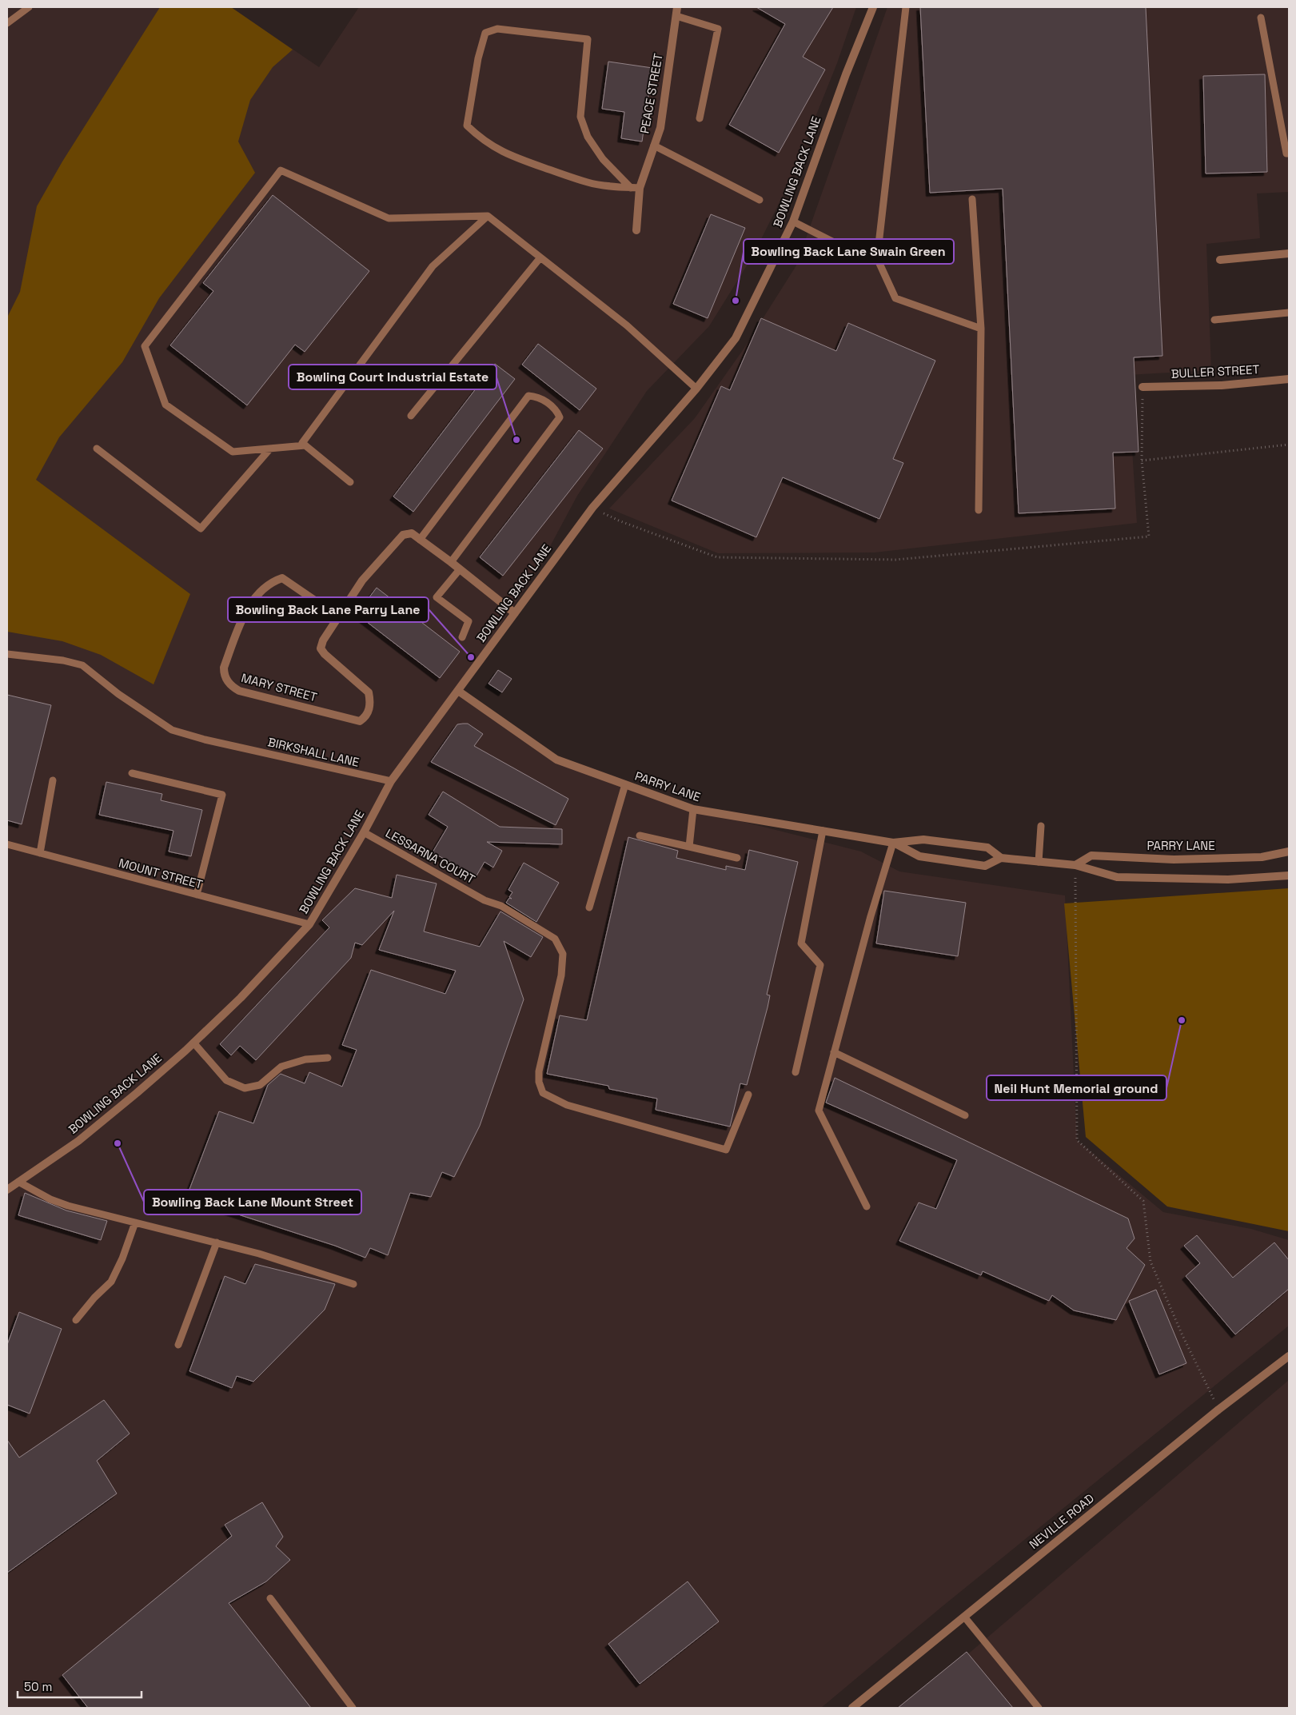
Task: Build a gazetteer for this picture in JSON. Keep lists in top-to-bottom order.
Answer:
{
  "streets": {
    "street": [
      "PEACE STREET",
      "BOWLING BACK LANE",
      "BULLER STREET",
      "MARY STREET",
      "PARRY LANE",
      "NEVILLE ROAD"
    ],
    "lane": ["BIRKSHALL LANE", "LESSARNA COURT", "MOUNT STREET"]
  },
  "crossings": [
    ["BOWLING BACK LANE", "MARY STREET"],
    ["BOWLING BACK LANE", "BIRKSHALL LANE"],
    ["BOWLING BACK LANE", "PARRY LANE"],
    ["BOWLING BACK LANE", "LESSARNA COURT"],
    ["BOWLING BACK LANE", "MOUNT STREET"]
  ],
  "places": [
    "Bowling Back Lane Swain Green",
    "Bowling Court Industrial Estate",
    "Bowling Back Lane Parry Lane",
    "Neil Hunt Memorial ground",
    "Bowling Back Lane Mount Street"
  ],
  "scale_bar": "50 m"
}
